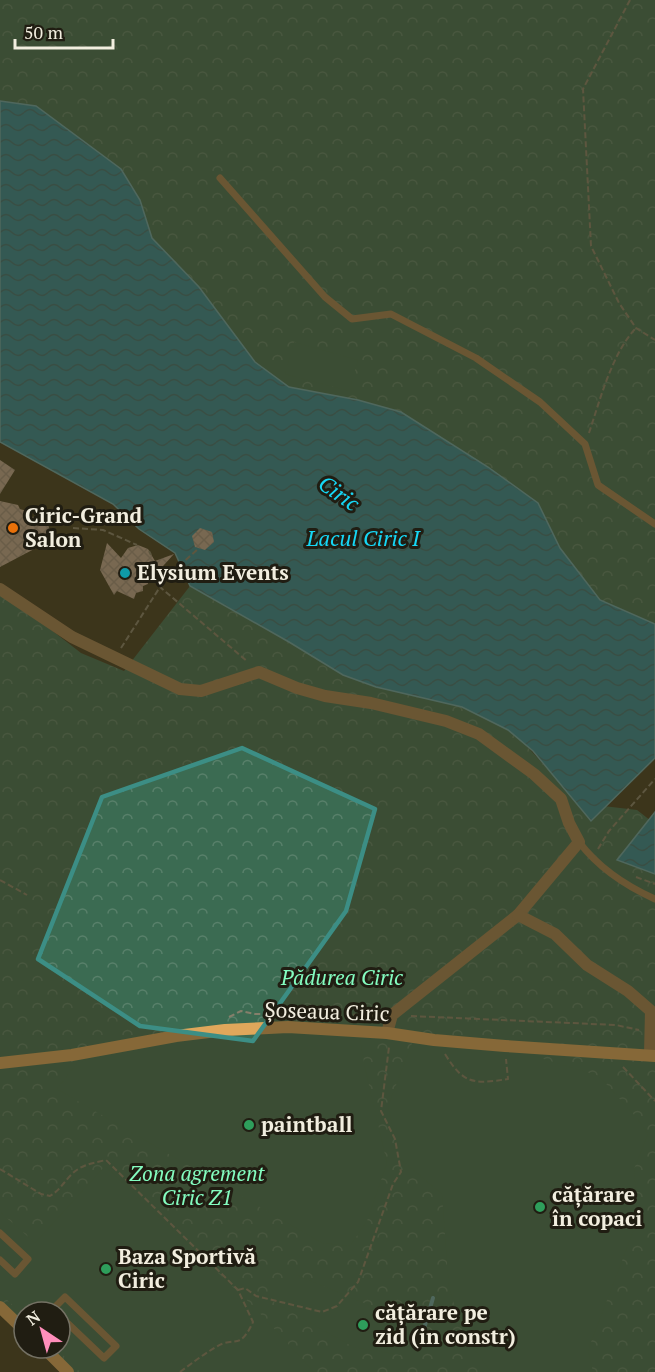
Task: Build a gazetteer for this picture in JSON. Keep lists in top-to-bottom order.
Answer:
{
  "streets": {
    "main road": ["Șoseaua Ciric"]
  },
  "water": ["Ciric", "Lacul Ciric I"],
  "parks": ["Pădurea Ciric", "Zona agrement Ciric Z1"],
  "places": [
    "Ciric-Grand Salon",
    "Elysium Events",
    "paintball",
    "cățărare în copaci",
    "Baza Sportivă Ciric",
    "cățărare pe zid (in constr)"
  ],
  "scale_bar": "50 m",
  "north": "top left"
}
